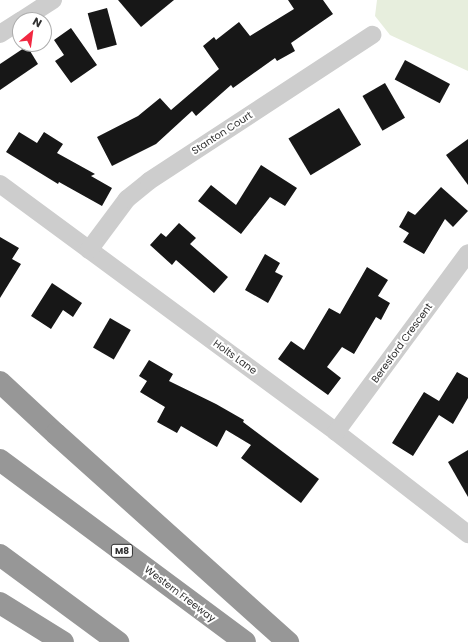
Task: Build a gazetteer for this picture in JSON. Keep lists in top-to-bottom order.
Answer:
{
  "streets": {
    "highway": ["M8", "Western Freeway"],
    "street": ["Stanton Court", "Beresford Crescent", "Holts Lane"]
  },
  "crossings": [
    ["Stanton Court", "Holts Lane"],
    ["Beresford Crescent", "Holts Lane"]
  ],
  "north": "top right"
}
